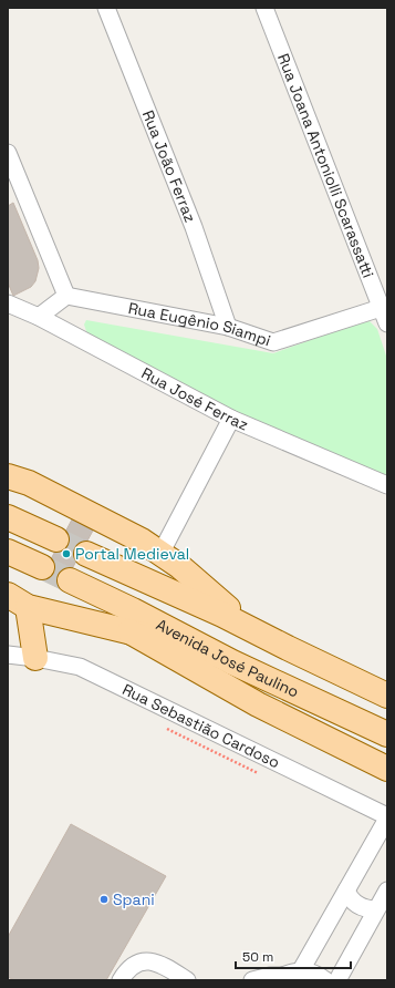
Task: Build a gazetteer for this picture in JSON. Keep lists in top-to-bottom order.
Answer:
{
  "streets": {
    "main road": ["Avenida José Paulino"],
    "street": [
      "Rua Joana Antoniolli Scarassatti",
      "Rua João Ferraz",
      "Rua Eugênio Siampi",
      "Rua José Ferraz",
      "Rua Sebastião Cardoso"
    ]
  },
  "crossings": [
    ["Rua Joana Antoniolli Scarassatti", "Rua Eugênio Siampi"],
    ["Rua João Ferraz", "Rua Eugênio Siampi"]
  ],
  "places": ["Portal Medieval", "Spani"],
  "scale_bar": "50 m"
}
